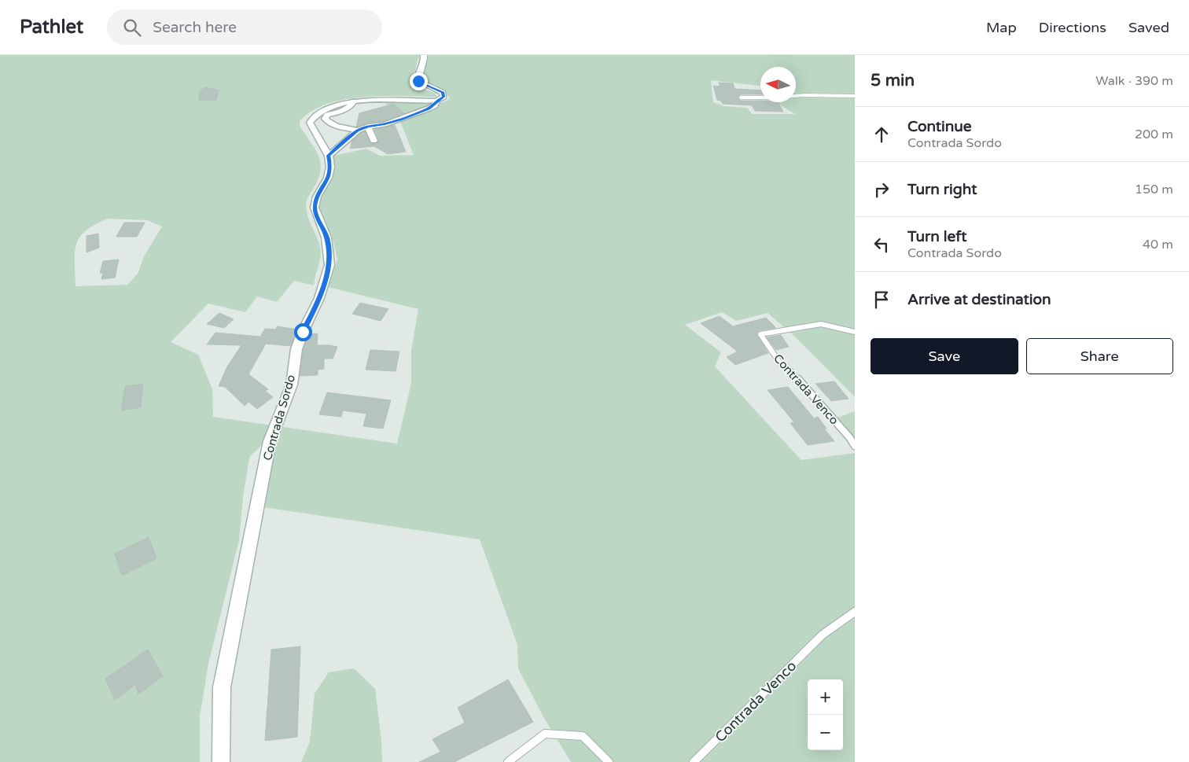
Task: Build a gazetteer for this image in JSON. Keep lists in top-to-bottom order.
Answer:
{
  "streets": {
    "street": ["Contrada Sordo"],
    "lane": ["Contrada Venco"]
  },
  "north": "left",
  "page": {
    "header": "Pathlet",
    "search": "Search here",
    "nav": ["Map", "Directions", "Saved"],
    "heading": ["5 min", "Walk · 390 m"],
    "list": [
      ["Continue", "Contrada Sordo", "200 m"],
      ["Turn right", "150 m"],
      ["Turn left", "Contrada Sordo", "40 m"],
      "Arrive at destination"
    ],
    "buttons": ["Save", "Share"],
    "map_buttons": ["+", "−"]
  }
}
